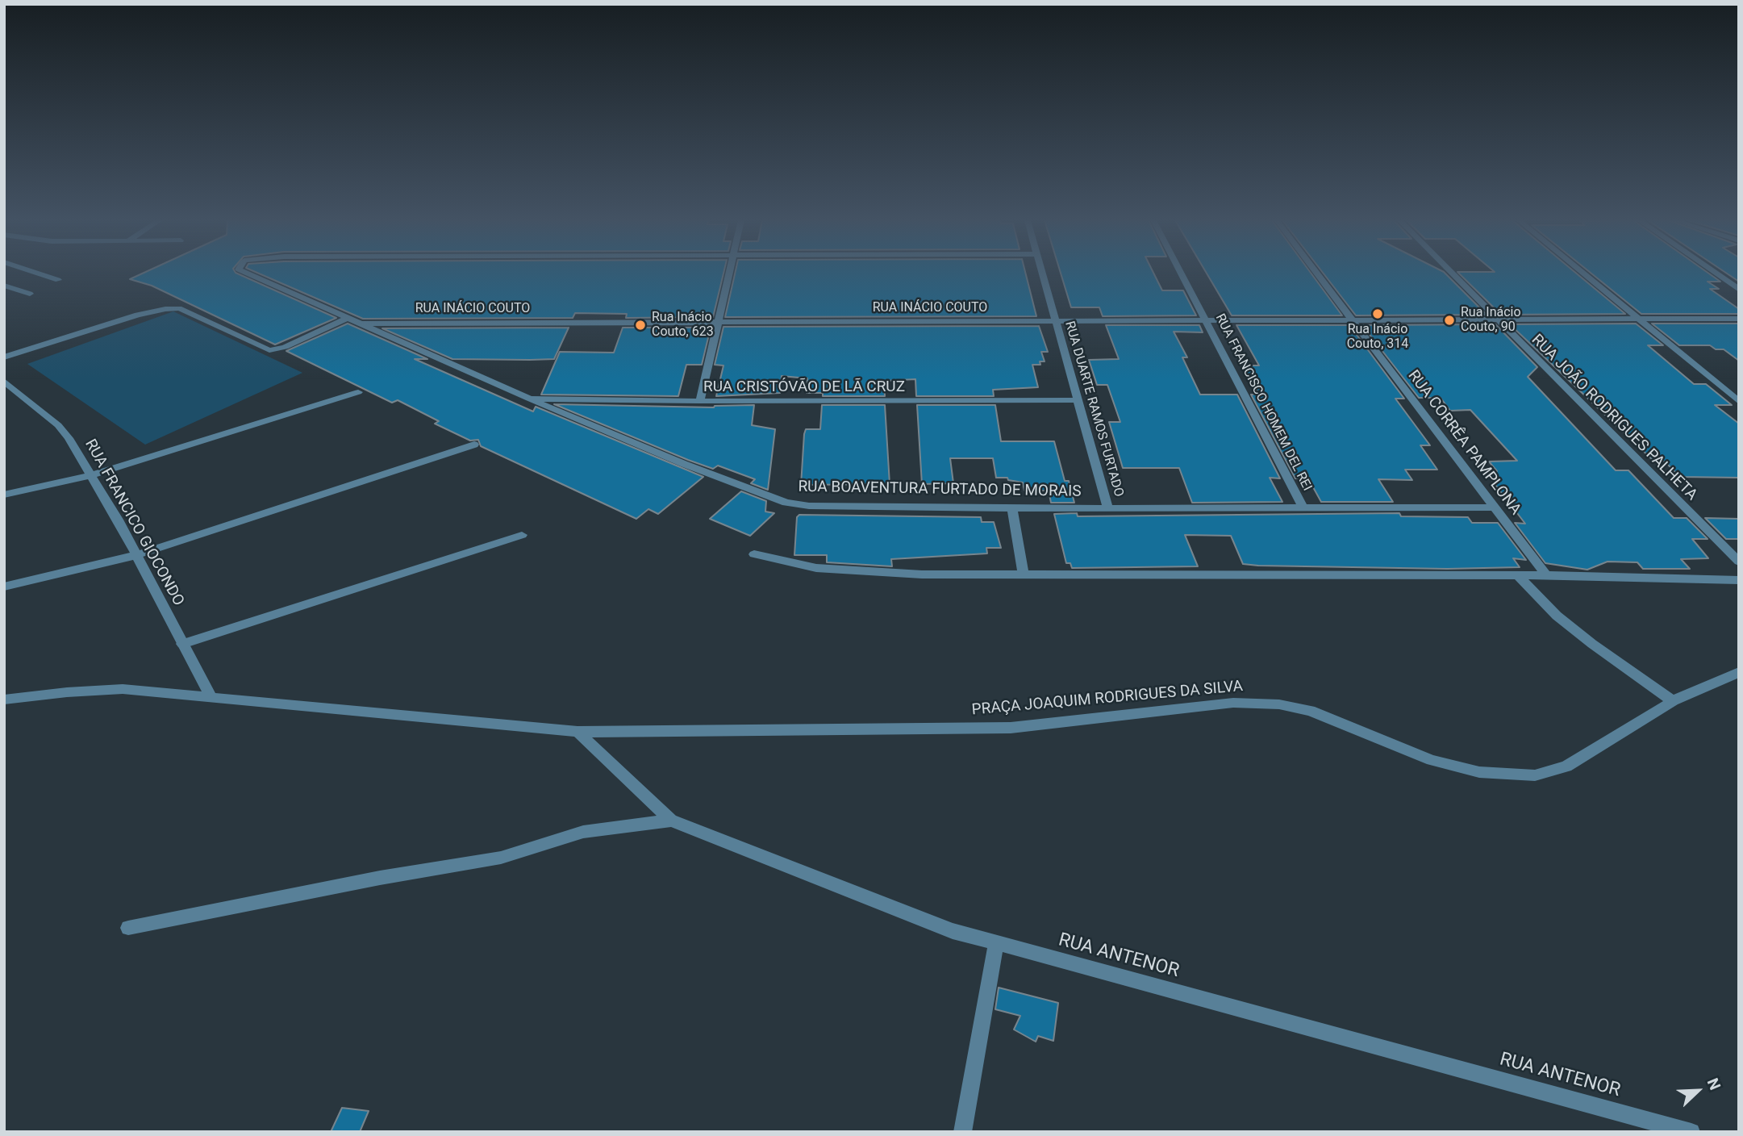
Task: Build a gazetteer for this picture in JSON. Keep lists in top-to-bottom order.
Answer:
{
  "streets": {
    "street": [
      "RUA INÁCIO COUTO",
      "RUA CRISTÓVÃO DE LÃ CRUZ",
      "RUA FRANCISCO HOMEM DEL REI",
      "RUA DUARTE RAMOS FURTADO",
      "RUA JOÃO RODRIGUES PALHETA",
      "RUA CORRÊA PAMPLONA",
      "RUA BOAVENTURA FURTADO DE MORAIS",
      "RUA FRANCICO GIOCONDO",
      "PRAÇA JOAQUIM RODRIGUES DA SILVA",
      "RUA ANTENOR"
    ]
  },
  "crossings": [
    ["RUA INÁCIO COUTO", "RUA FRANCISCO HOMEM DEL REI"],
    ["RUA INÁCIO COUTO", "RUA DUARTE RAMOS FURTADO"],
    ["RUA INÁCIO COUTO", "RUA JOÃO RODRIGUES PALHETA"],
    ["RUA INÁCIO COUTO", "RUA CORRÊA PAMPLONA"],
    ["RUA INÁCIO COUTO", "RUA BOAVENTURA FURTADO DE MORAIS"],
    ["RUA CRISTÓVÃO DE LÃ CRUZ", "RUA DUARTE RAMOS FURTADO"],
    ["RUA CRISTÓVÃO DE LÃ CRUZ", "RUA BOAVENTURA FURTADO DE MORAIS"],
    ["RUA FRANCISCO HOMEM DEL REI", "RUA BOAVENTURA FURTADO DE MORAIS"],
    ["RUA DUARTE RAMOS FURTADO", "RUA BOAVENTURA FURTADO DE MORAIS"],
    ["RUA CORRÊA PAMPLONA", "RUA BOAVENTURA FURTADO DE MORAIS"],
    ["RUA FRANCICO GIOCONDO", "PRAÇA JOAQUIM RODRIGUES DA SILVA"],
    ["PRAÇA JOAQUIM RODRIGUES DA SILVA", "RUA ANTENOR"]
  ],
  "places": ["Rua Inácio Couto, 314", "Rua Inácio Couto, 90", "Rua Inácio Couto, 623"],
  "north": "top right"
}
